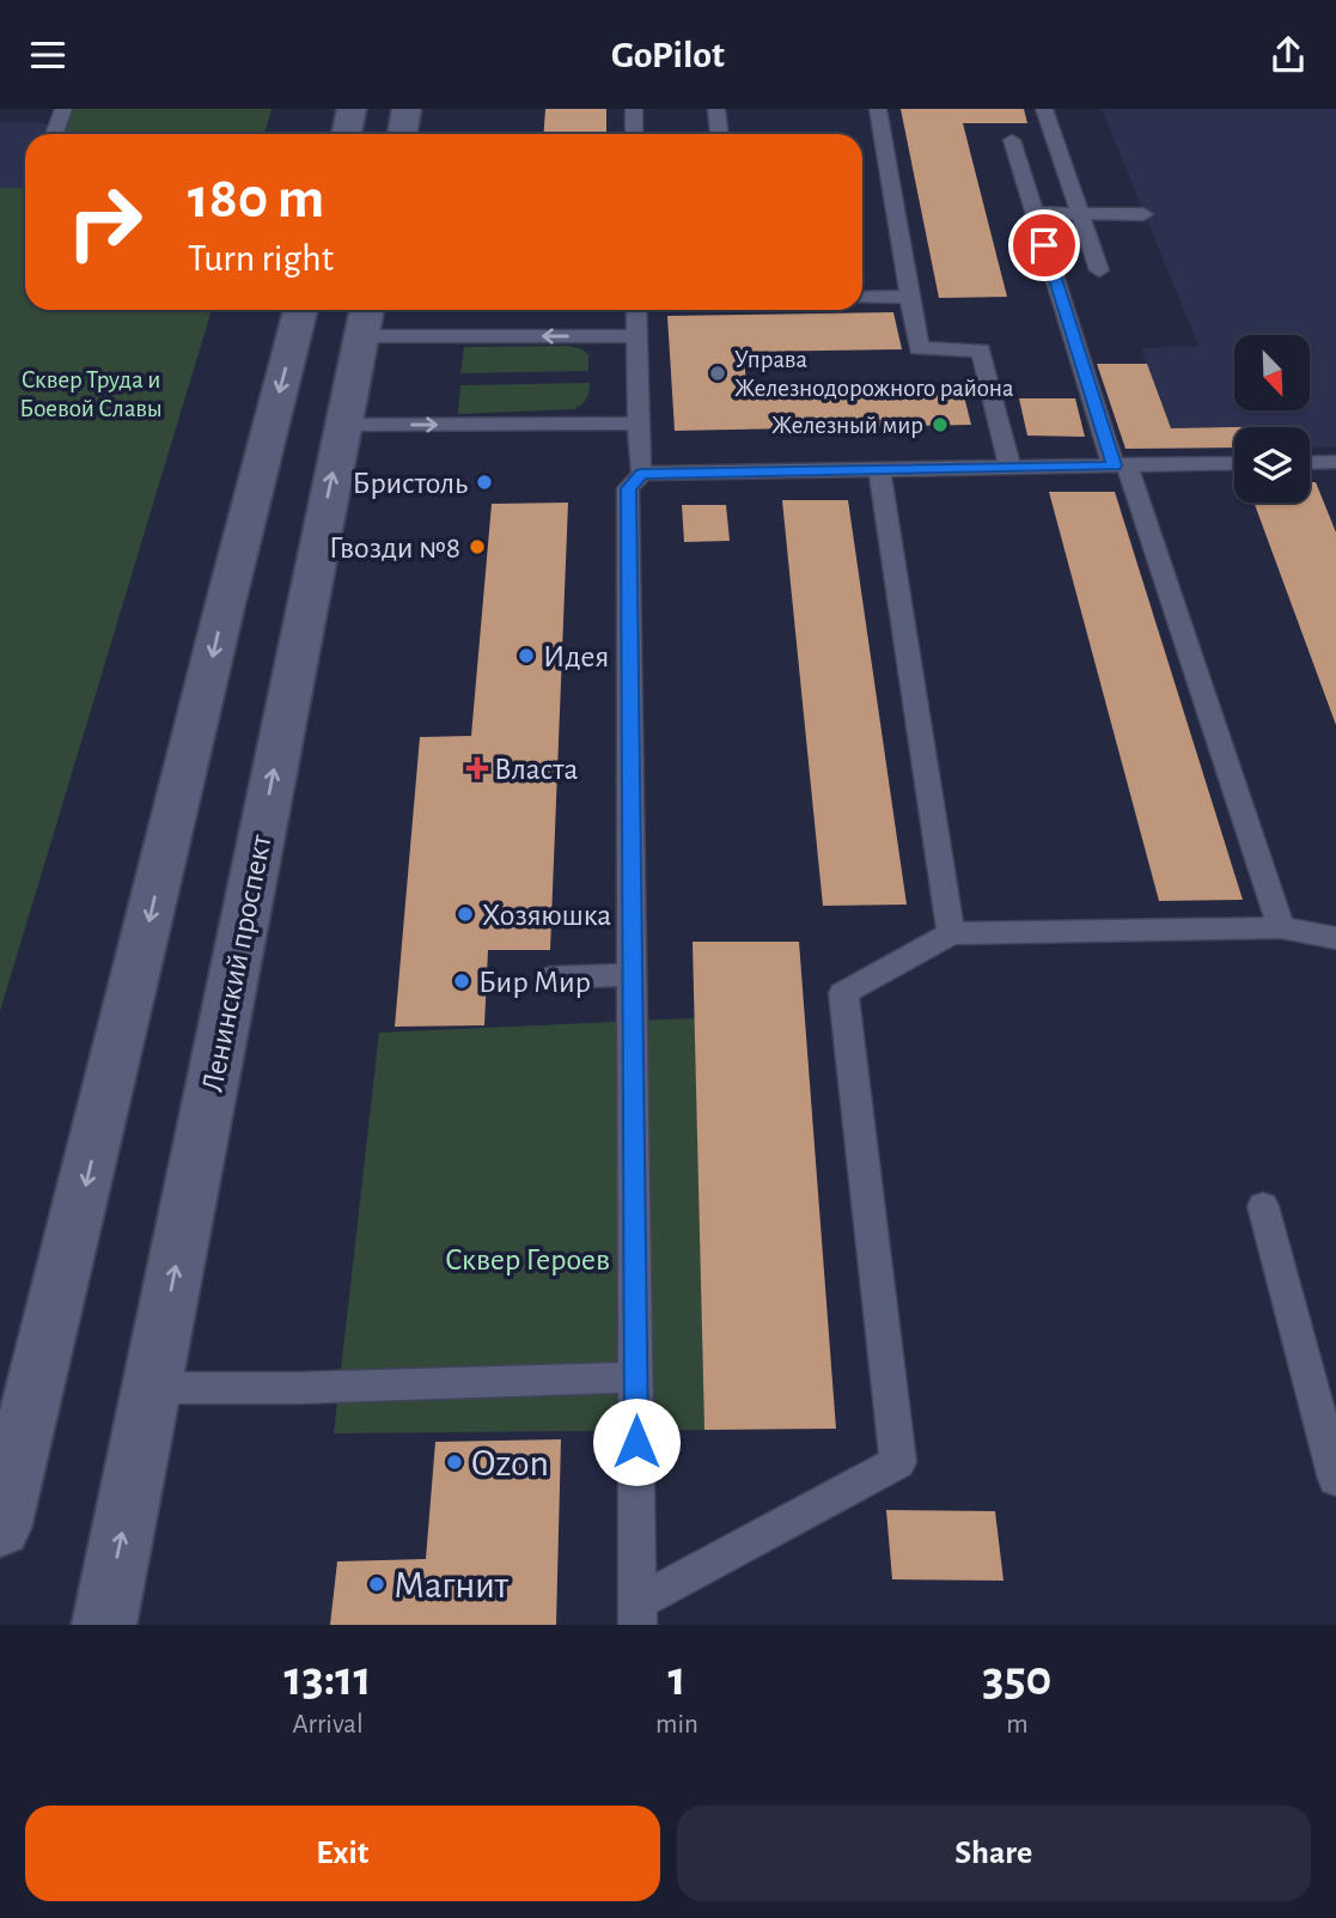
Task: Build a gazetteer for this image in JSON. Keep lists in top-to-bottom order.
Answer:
{
  "streets": {
    "main road": ["Ленинский проспект"]
  },
  "parks": ["Сквер Труда и Боевой Славы", "Сквер Героев"],
  "places": {
    "other": [
      "Управа Железнодорожного района",
      "Железный мир",
      "Бристоль",
      "Гвозди №8",
      "Идея",
      "Хозяюшка",
      "Бир Мир",
      "Ozon",
      "Магнит"
    ],
    "health": ["Власта"]
  },
  "north": "bottom right",
  "page": {
    "header": "GoPilot",
    "turn": ["180 m", "Turn right"],
    "eta": [
      "13:11",
      "Arrival",
      "1",
      "min",
      "350",
      "m"
    ],
    "buttons": ["Exit", "Share"]
  }
}
